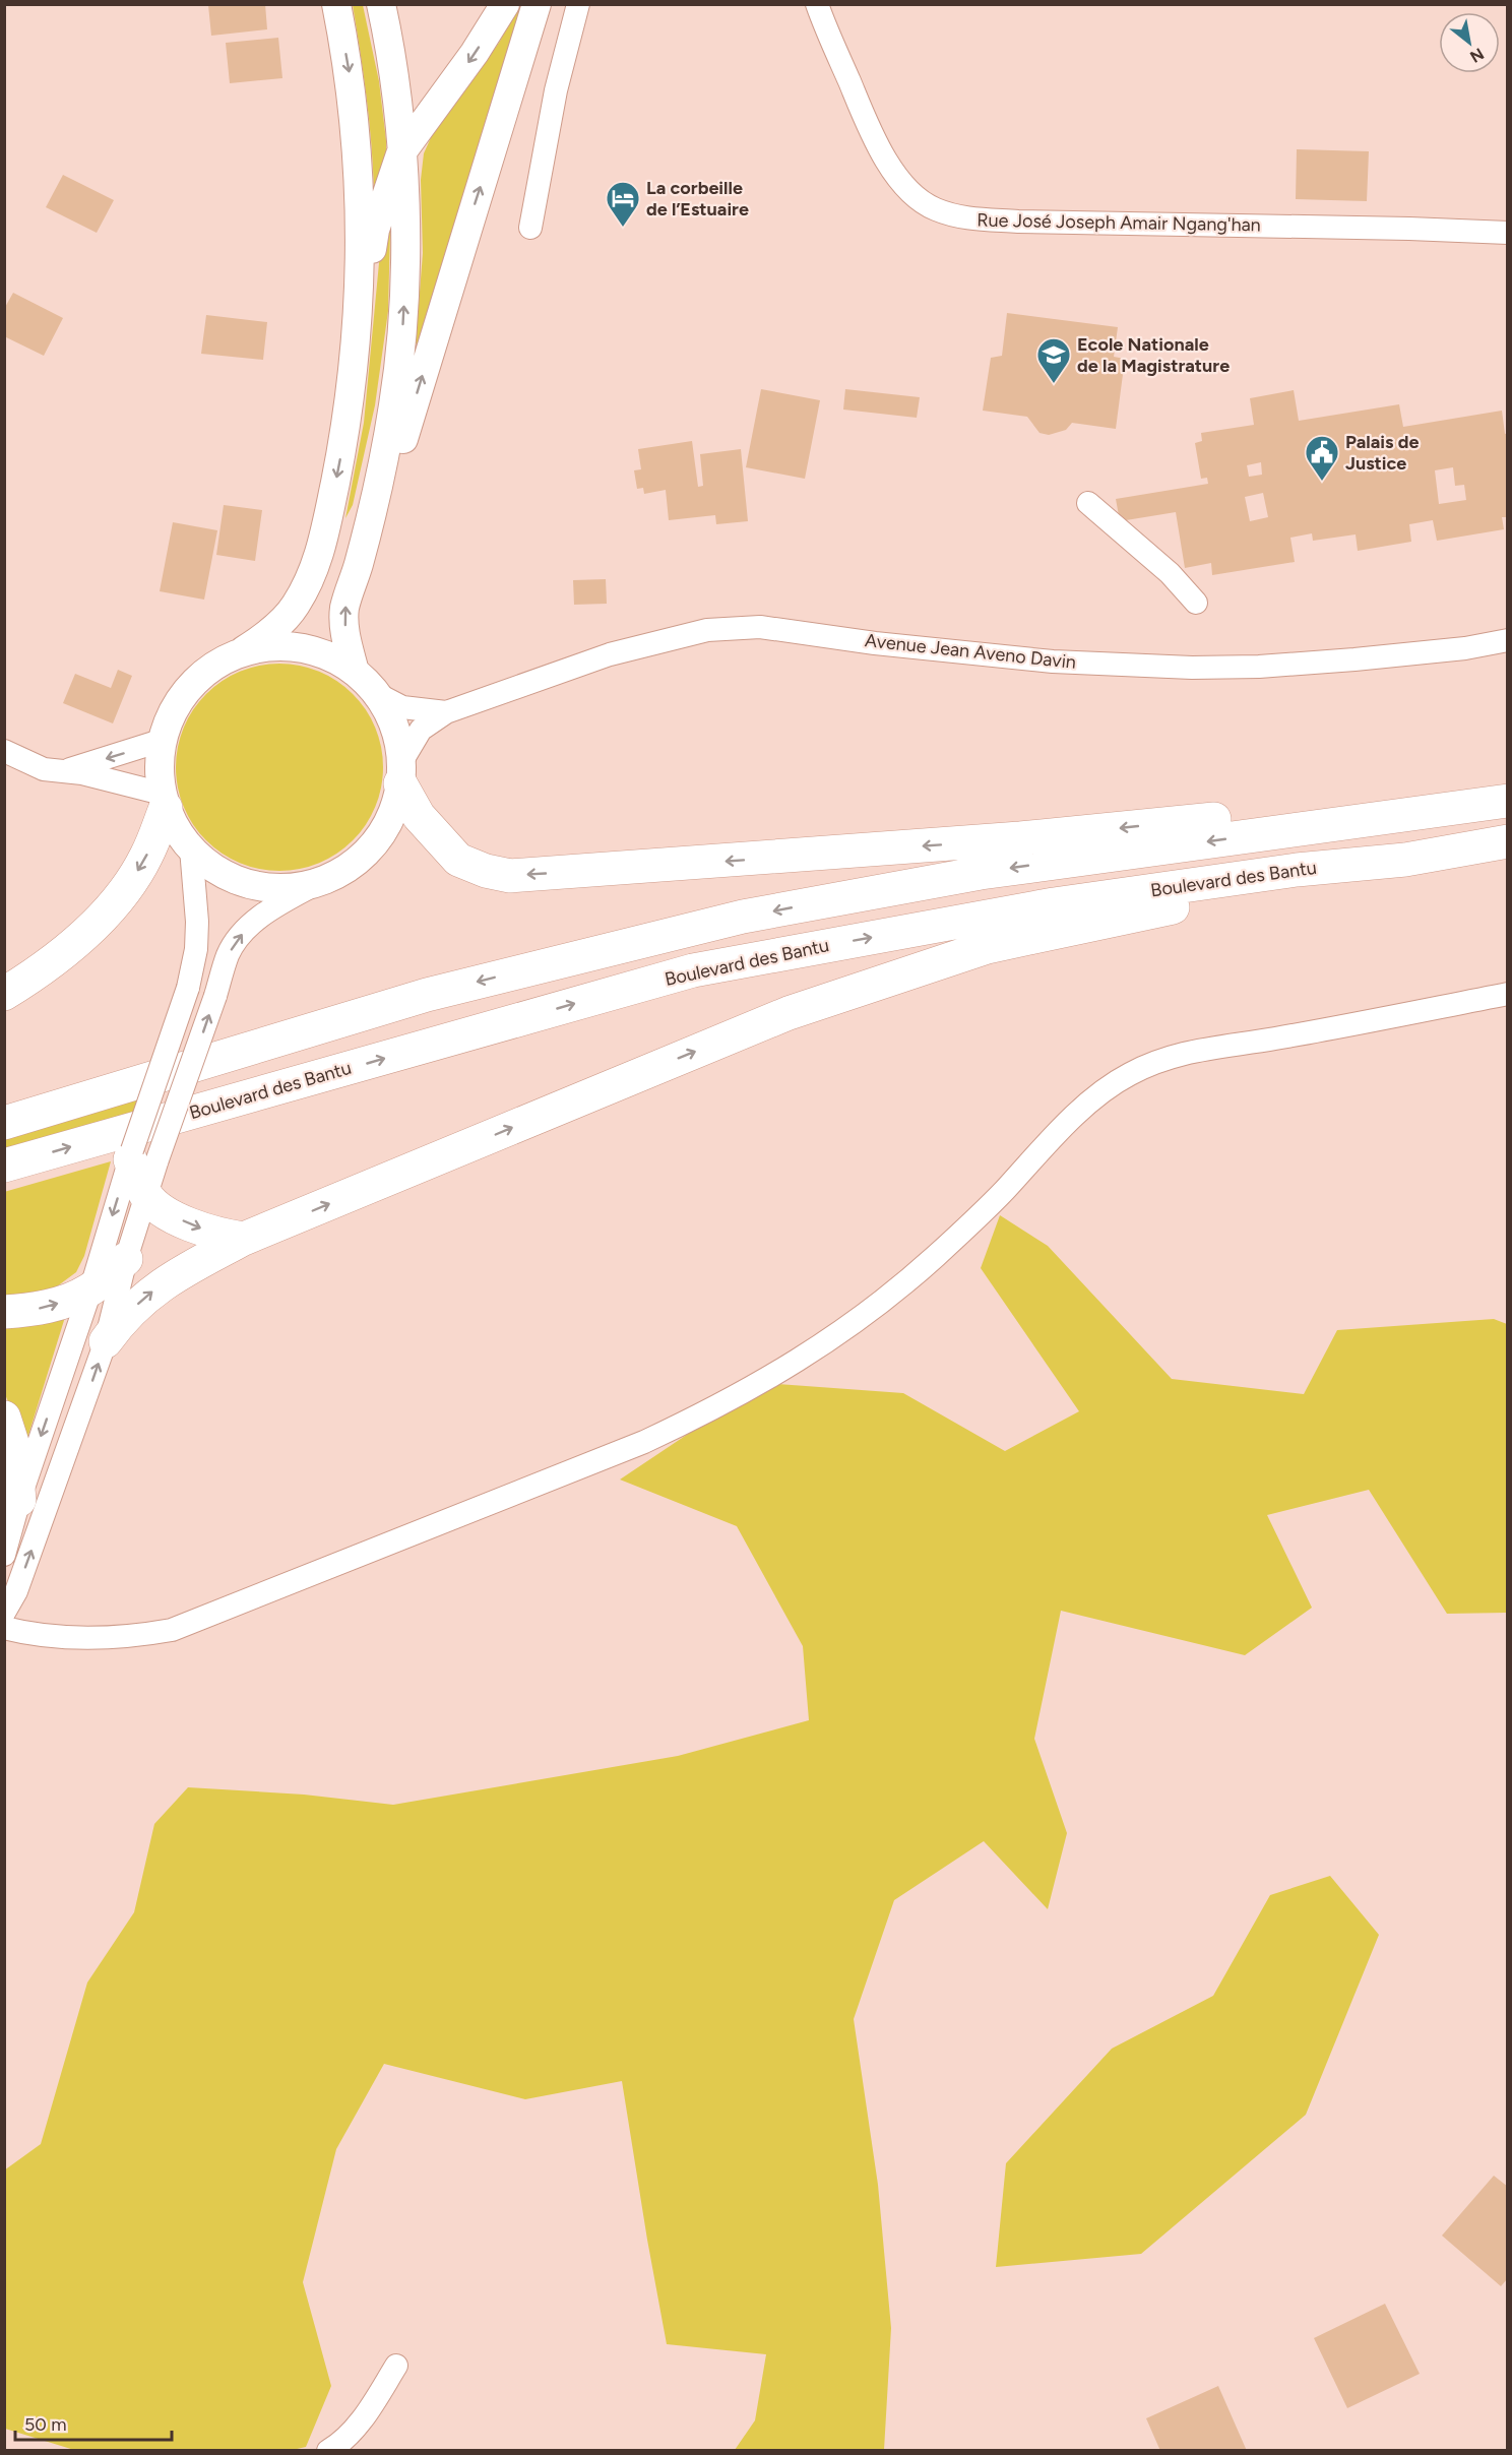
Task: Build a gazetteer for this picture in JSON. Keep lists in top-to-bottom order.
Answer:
{
  "streets": {
    "highway": ["Boulevard des Bantu"],
    "street": ["Rue José Joseph Amair Ngang'han", "Avenue Jean Aveno Davin"]
  },
  "places": {
    "hotel": ["La corbeille de l’Estuaire"],
    "school or university": ["Ecole Nationale de la Magistrature"],
    "public building": ["Palais de Justice"]
  },
  "scale_bar": "50 m",
  "north": "bottom right"
}
